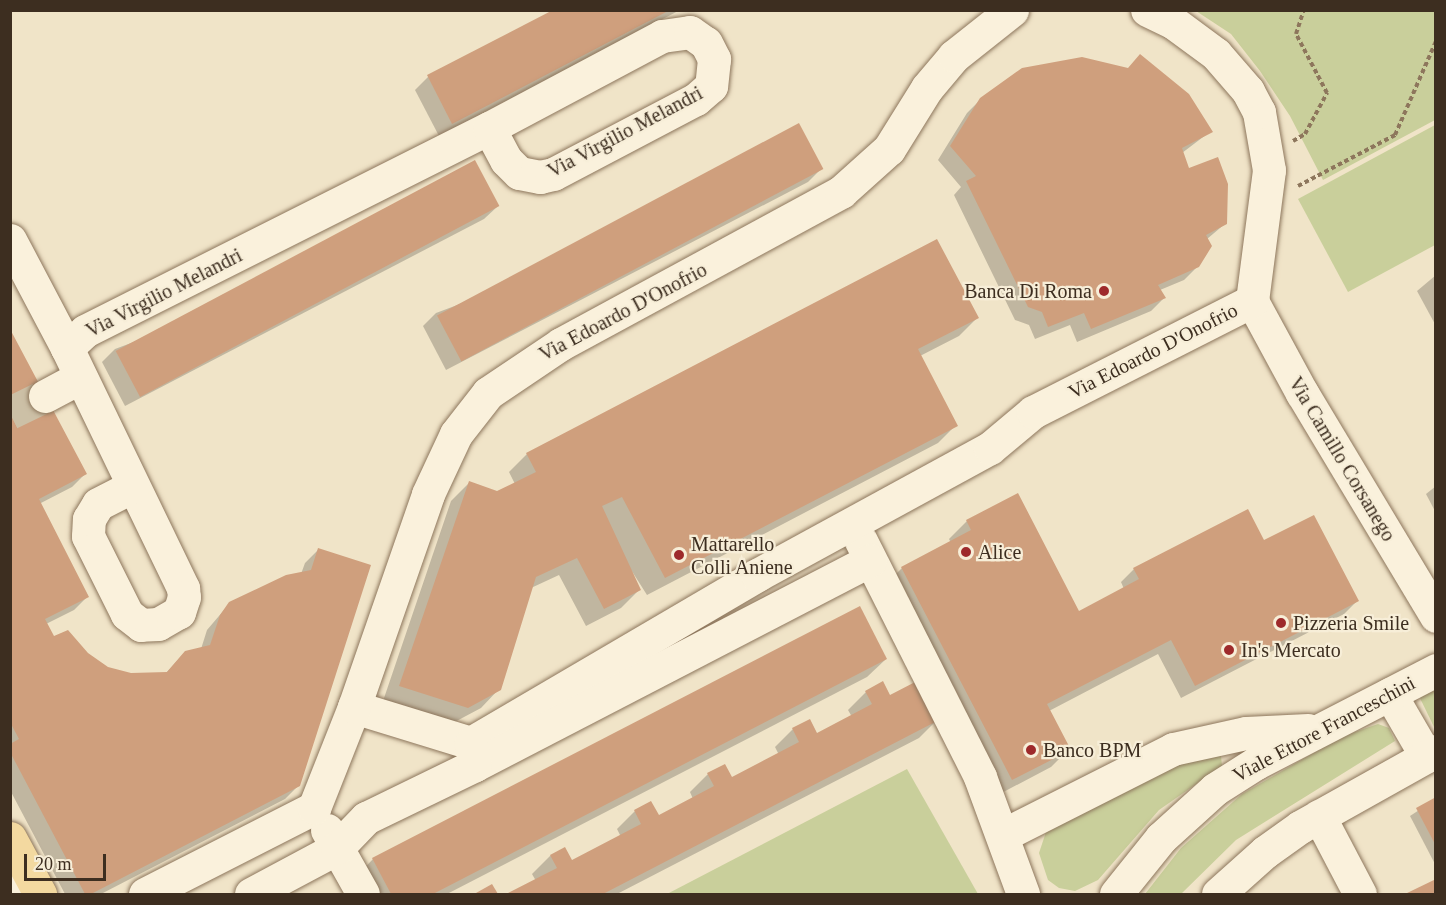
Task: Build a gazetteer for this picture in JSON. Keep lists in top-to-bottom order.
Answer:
{
  "streets": {
    "street": [
      "Via Virgilio Melandri",
      "Via Edoardo D'Onofrio",
      "Via Camillo Corsanego",
      "Viale Ettore Franceschini"
    ]
  },
  "crossings": [
    ["Via Edoardo D'Onofrio", "Via Camillo Corsanego"]
  ],
  "places": [
    "Banca Di Roma",
    "Alice",
    "Mattarello Colli Aniene",
    "Pizzeria Smile",
    "In's Mercato",
    "Banco BPM"
  ],
  "scale_bar": "20 m"
}
